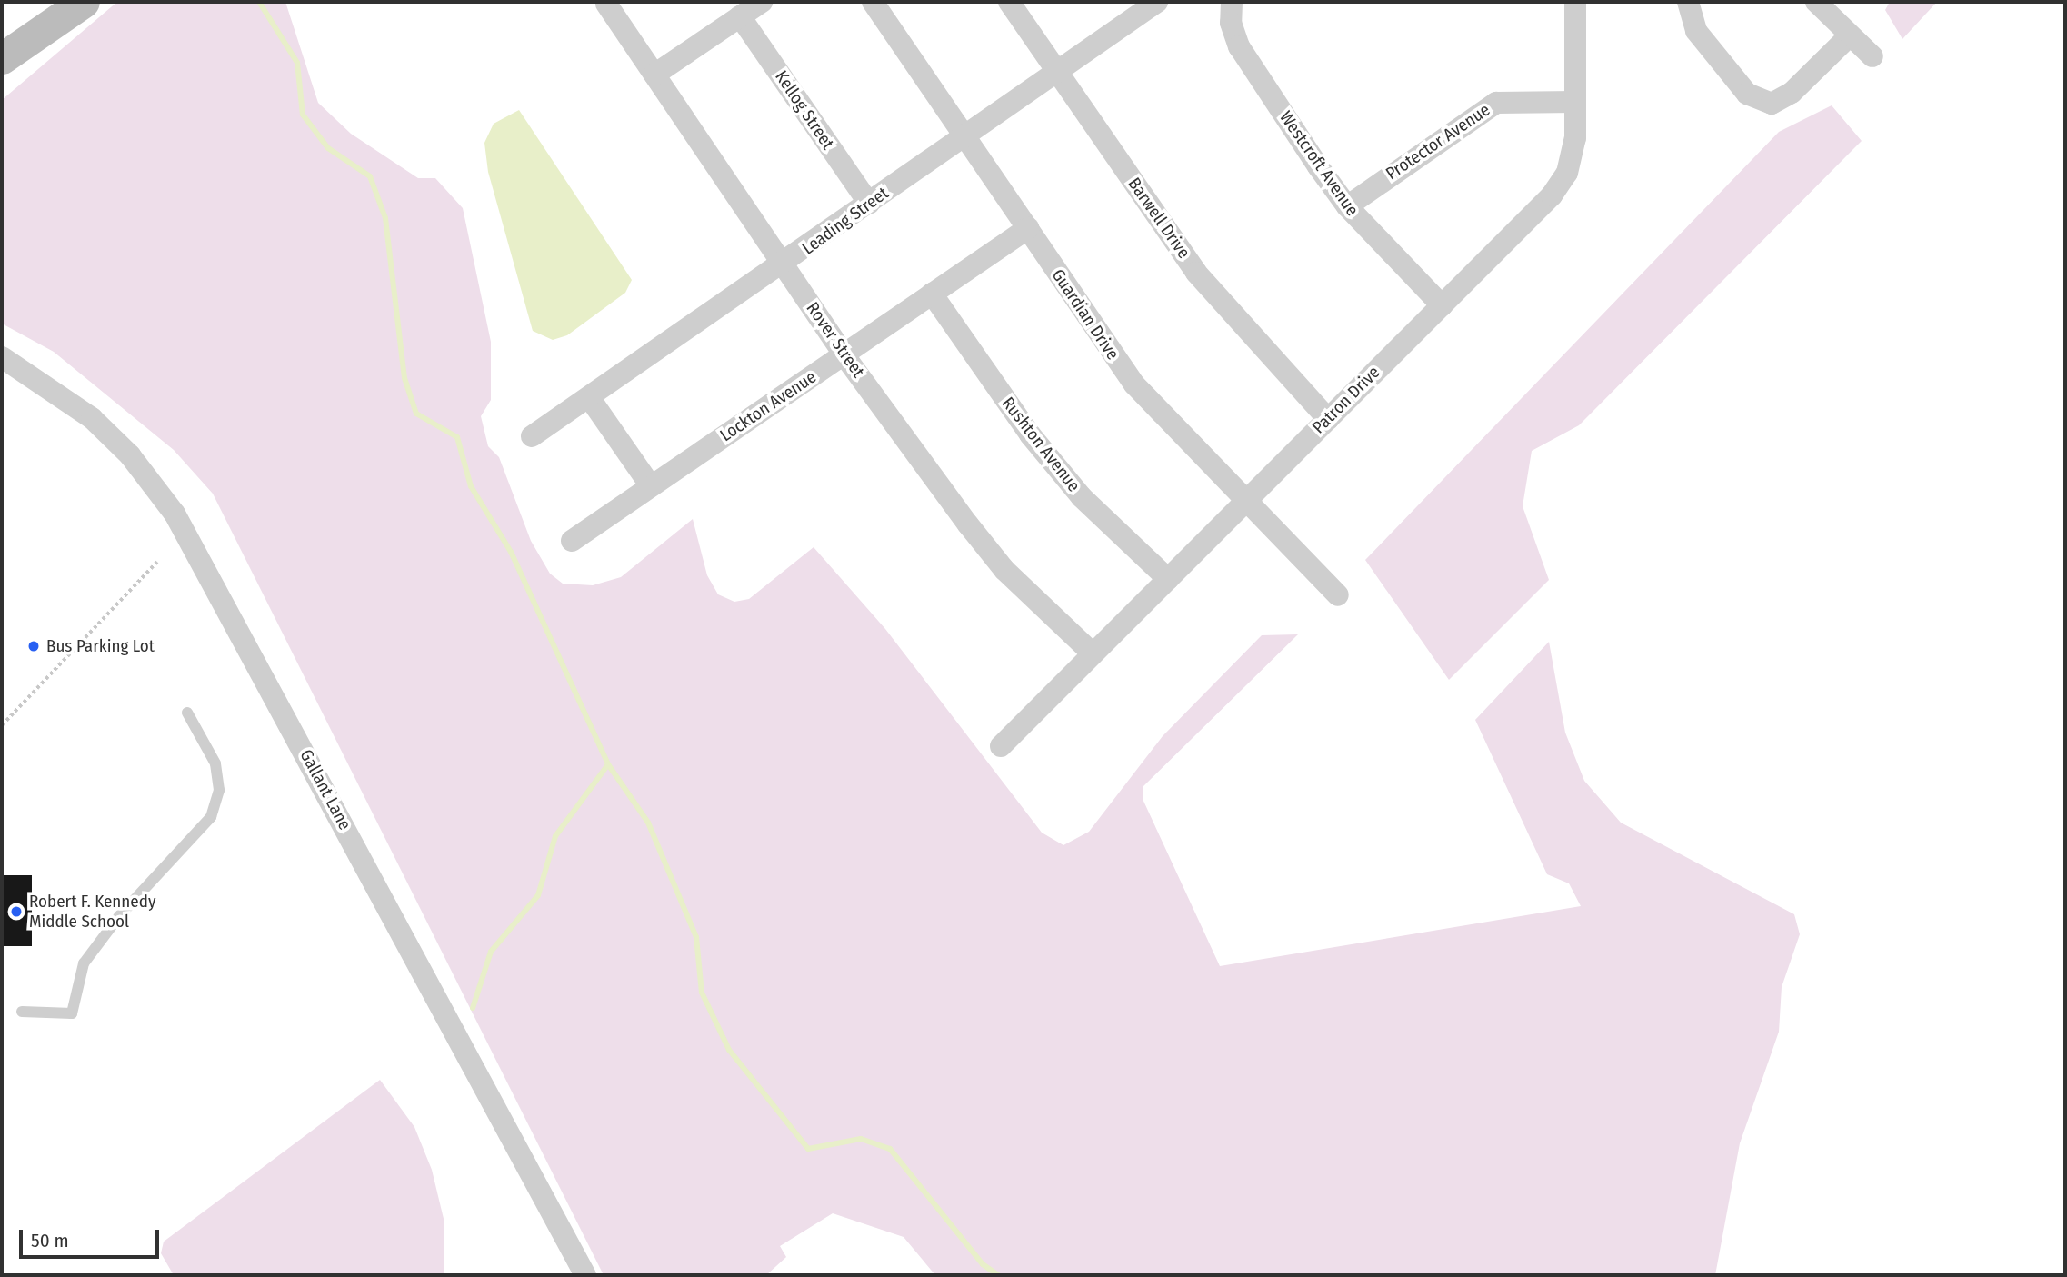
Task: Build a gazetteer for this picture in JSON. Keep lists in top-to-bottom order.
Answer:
{
  "streets": {
    "street": [
      "Kellog Street",
      "Protector Avenue",
      "Westcroft Avenue",
      "Barwell Drive",
      "Leading Street",
      "Guardian Drive",
      "Rover Street",
      "Patron Drive",
      "Lockton Avenue",
      "Rushton Avenue",
      "Gallant Lane"
    ]
  },
  "crossings": [
    ["Kellog Street", "Leading Street"],
    ["Protector Avenue", "Westcroft Avenue"],
    ["Protector Avenue", "Patron Drive"],
    ["Westcroft Avenue", "Patron Drive"],
    ["Barwell Drive", "Leading Street"],
    ["Barwell Drive", "Patron Drive"],
    ["Leading Street", "Guardian Drive"],
    ["Leading Street", "Rover Street"],
    ["Guardian Drive", "Patron Drive"],
    ["Guardian Drive", "Lockton Avenue"],
    ["Rover Street", "Patron Drive"],
    ["Rover Street", "Lockton Avenue"],
    ["Patron Drive", "Rushton Avenue"],
    ["Lockton Avenue", "Rushton Avenue"]
  ],
  "places": ["Bus Parking Lot", "Robert F. Kennedy Middle School"],
  "scale_bar": "50 m"
}
